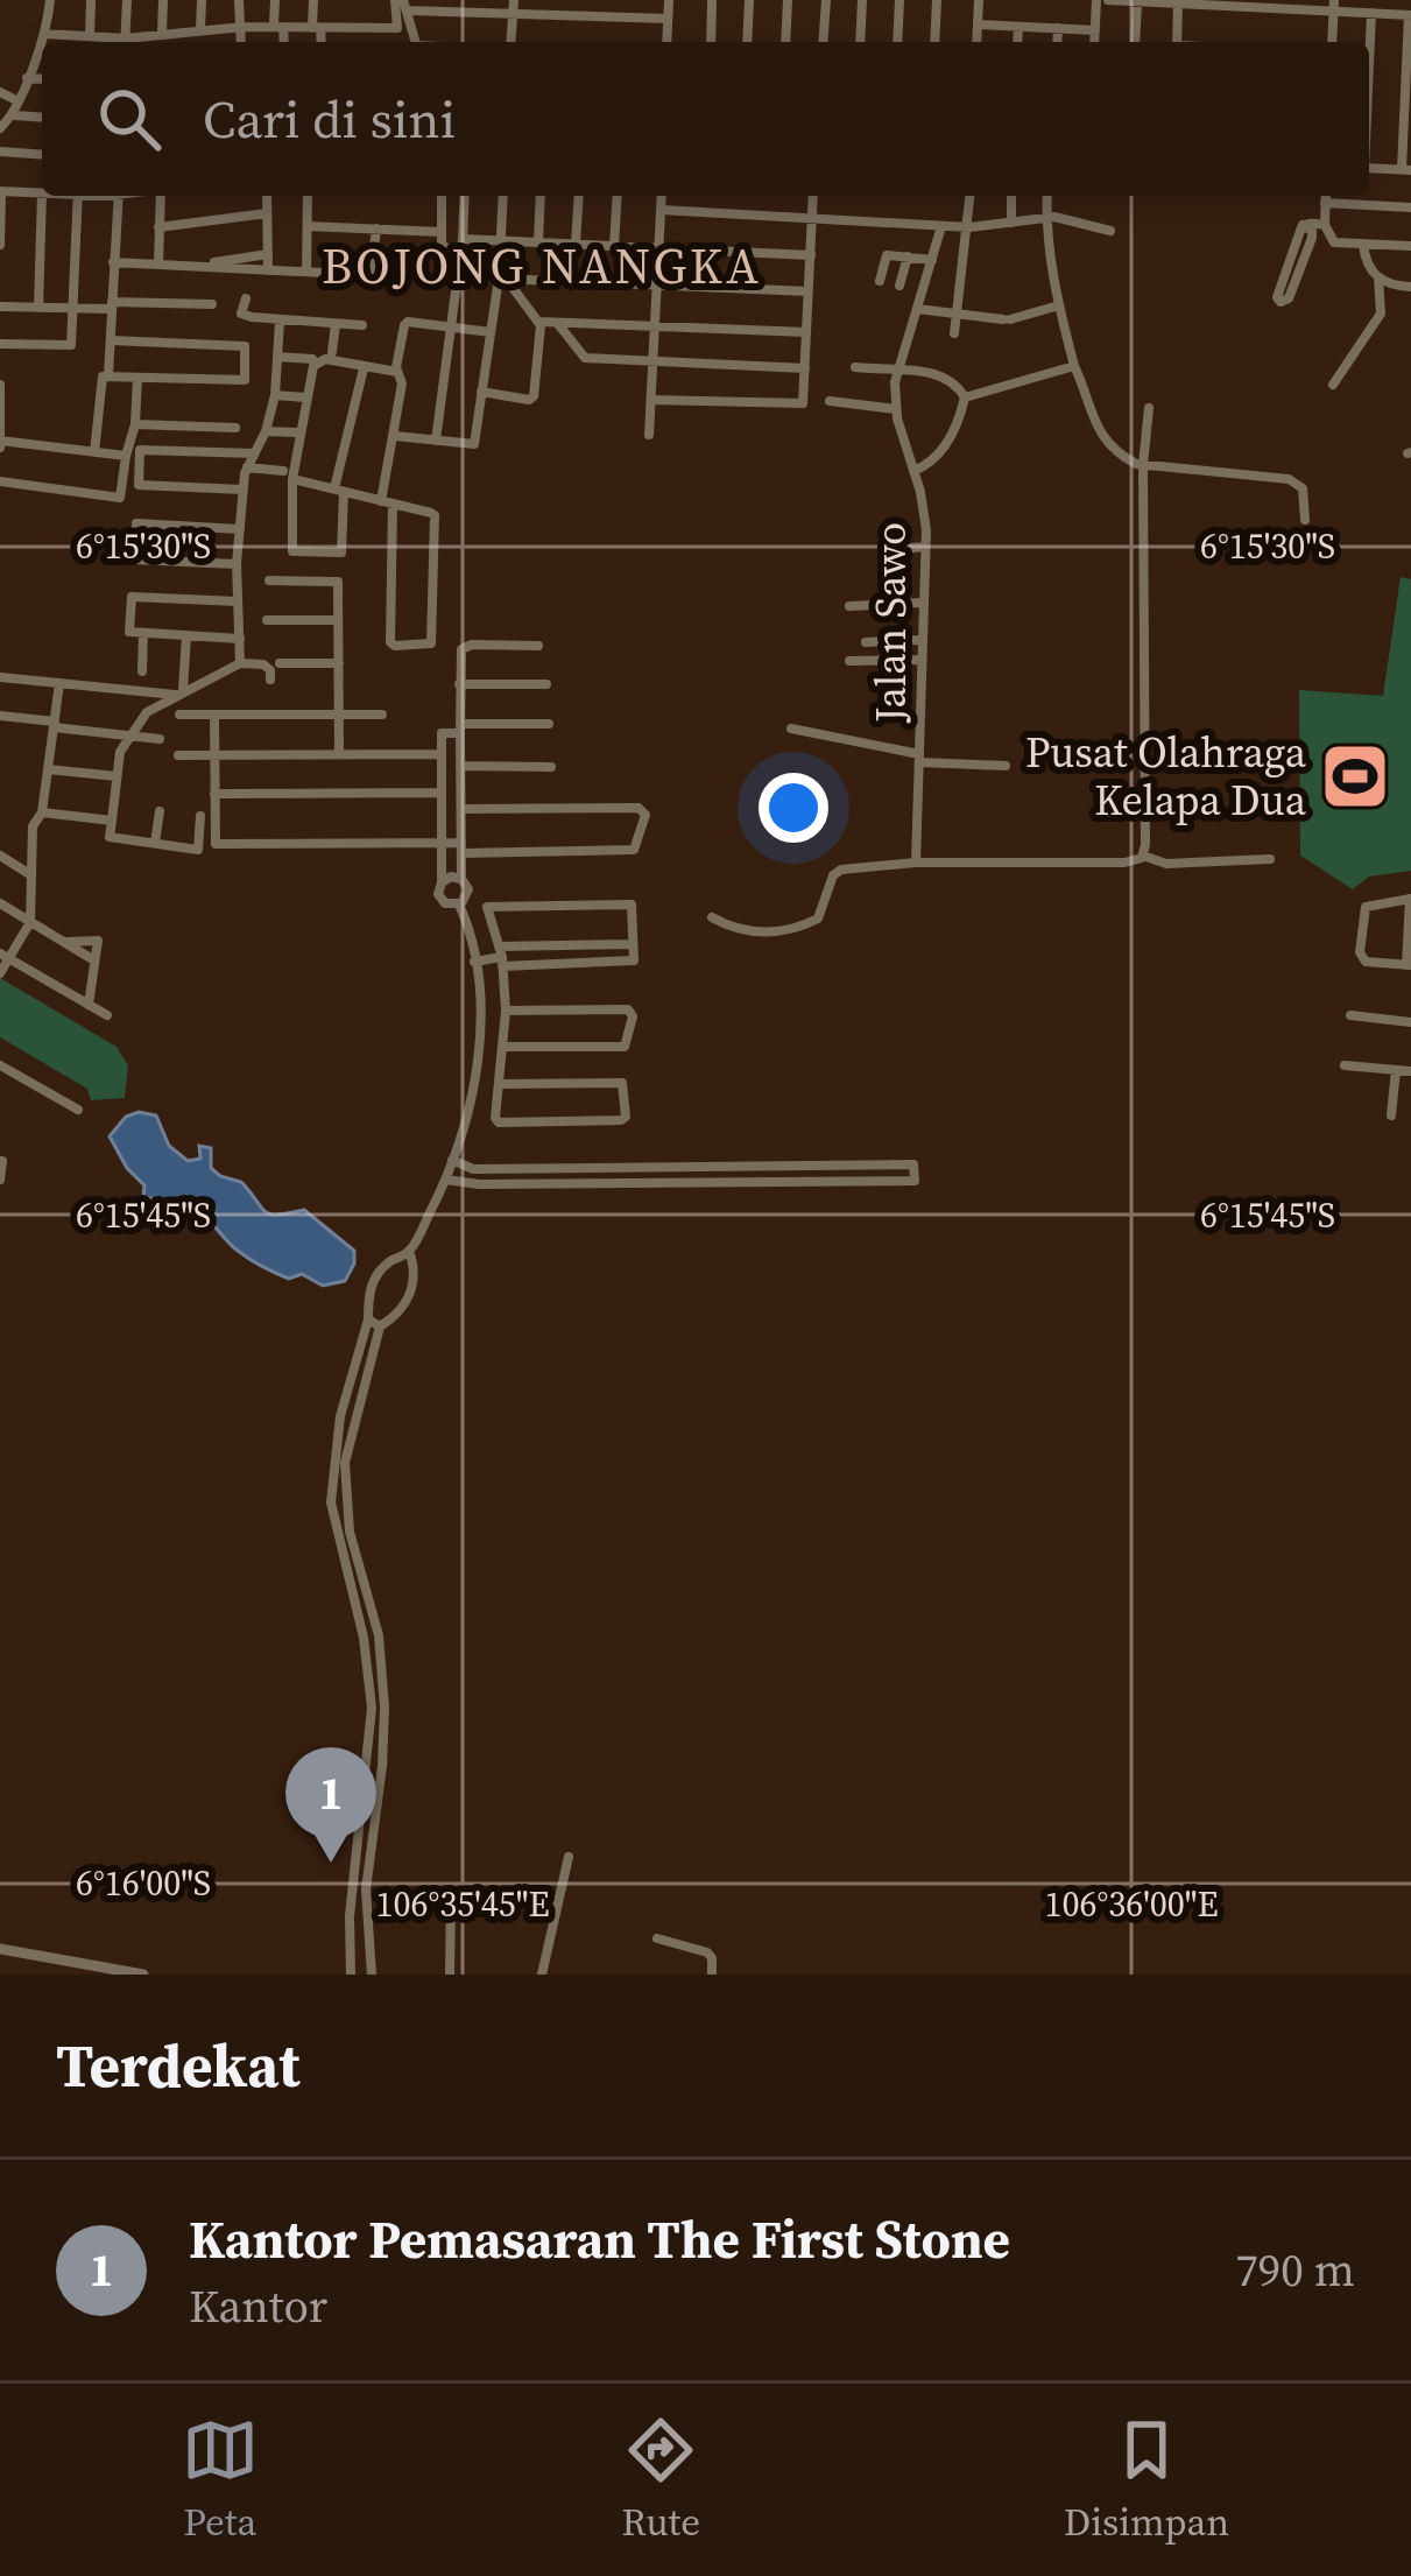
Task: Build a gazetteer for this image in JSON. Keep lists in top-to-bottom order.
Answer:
{
  "streets": {
    "street": ["Jalan Sawo"]
  },
  "districts": ["BOJONG NANGKA"],
  "places": {
    "sports": ["Pusat Olahraga Kelapa Dua"]
  },
  "page": {
    "search": "Cari di sini",
    "pins": "1",
    "heading": "Terdekat",
    "list": [
      {
        "mark": "1",
        "name": "Kantor Pemasaran The First Stone",
        "note": "Kantor",
        "value": "790 m"
      }
    ],
    "nav": ["Peta", "Rute", "Disimpan"]
  },
  "coordinates": [
    "6°15'30\"S",
    "6°15'45\"S",
    "6°16'00\"S",
    "106°35'45\"E",
    "106°36'00\"E"
  ]
}
